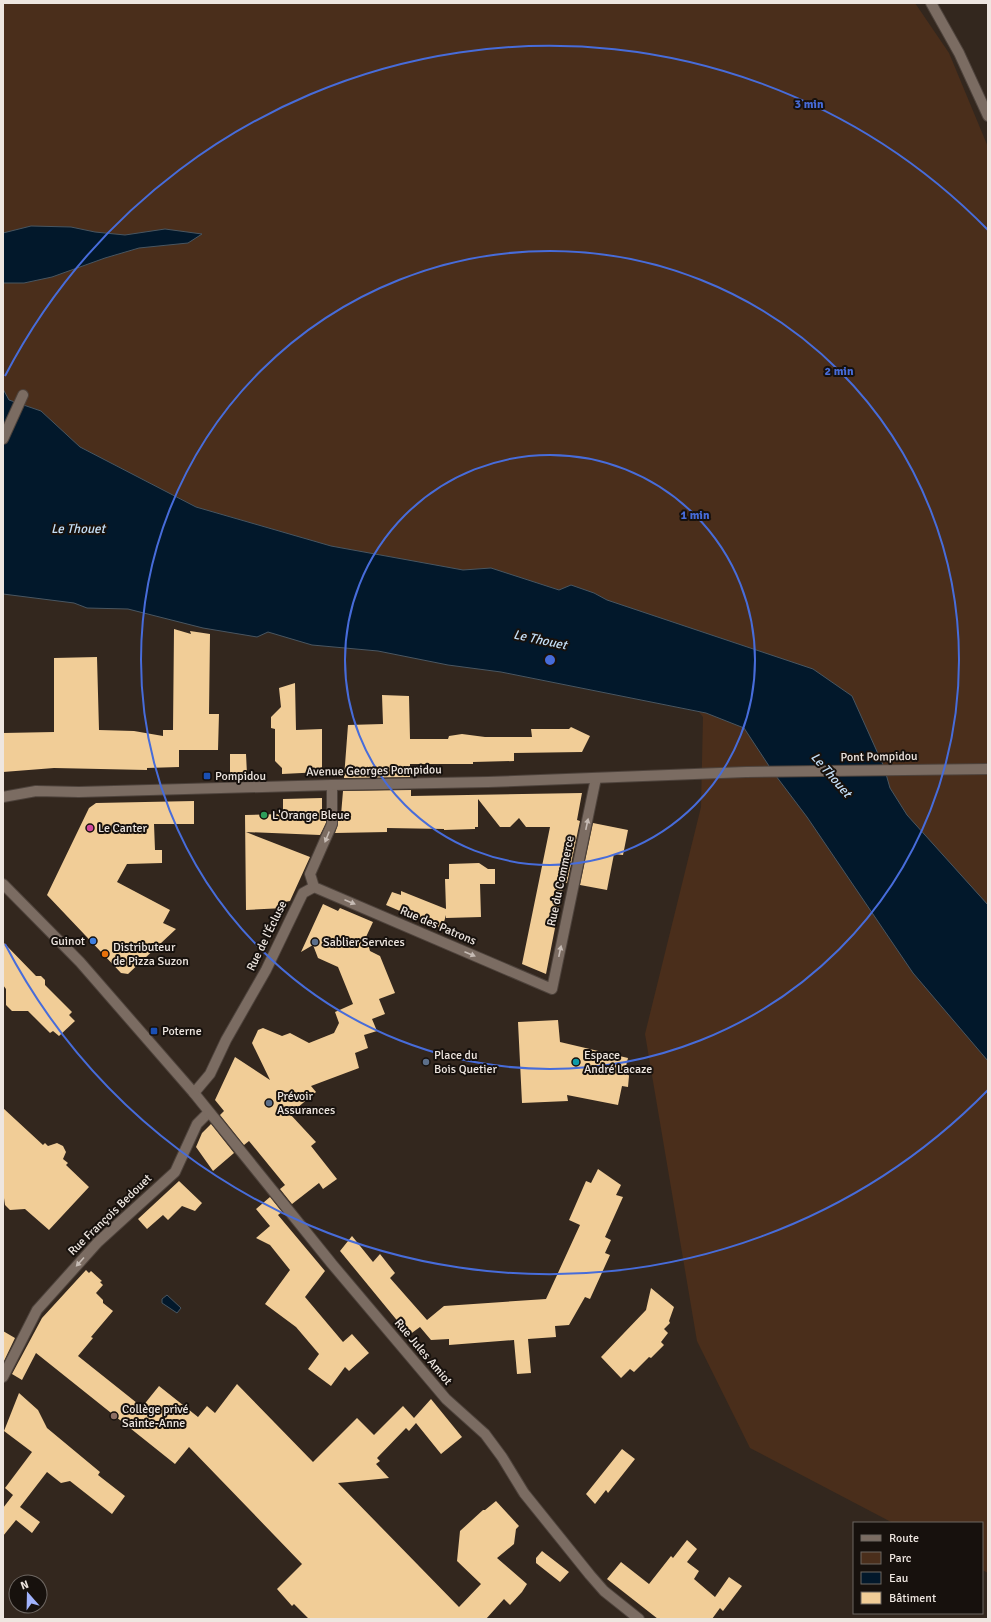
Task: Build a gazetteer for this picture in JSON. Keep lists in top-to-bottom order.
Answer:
{
  "streets": {
    "main road": [
      "Pont Pompidou",
      "Avenue Georges Pompidou",
      "Rue du Commerce",
      "Rue des Patrons",
      "Rue de l'Écluse",
      "Rue François Bedouet",
      "Rue Jules Amiot"
    ]
  },
  "crossings": [
    ["Pont Pompidou", "Avenue Georges Pompidou"],
    ["Avenue Georges Pompidou", "Rue du Commerce"],
    ["Rue du Commerce", "Rue des Patrons"],
    ["Rue des Patrons", "Rue de l'Écluse"],
    ["Rue de l'Écluse", "Rue Jules Amiot"],
    ["Rue François Bedouet", "Rue Jules Amiot"]
  ],
  "one_way": ["Rue du Commerce", "Rue des Patrons", "Rue François Bedouet"],
  "water": ["Le Thouet"],
  "places": {
    "transit": ["Pompidou", "Poterne"],
    "other": [
      "L'Orange Bleue",
      "Le Canter",
      "Guinot",
      "Sablier Services",
      "Distributeur de Pizza Suzon",
      "Place du Bois Quetier",
      "Espace André Lacaze",
      "Prévoir Assurances",
      "Collège privé Sainte-Anne"
    ]
  },
  "legend": [
    "Route",
    "Parc",
    "Eau",
    "Bâtiment"
  ],
  "north": "top",
  "rings": ["3 min", "2 min", "1 min"]
}
